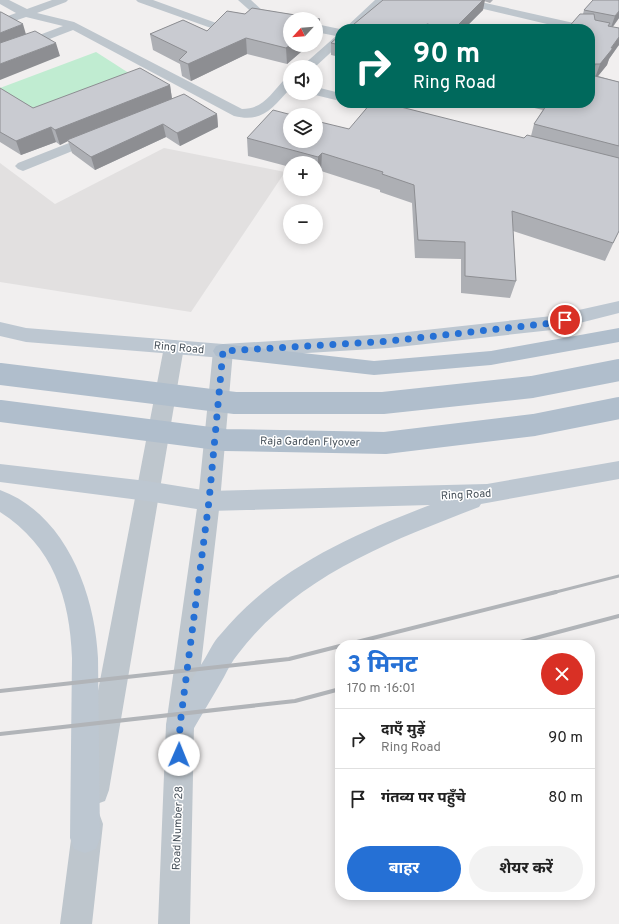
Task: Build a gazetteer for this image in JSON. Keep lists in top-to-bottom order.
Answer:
{
  "streets": {
    "main road": ["Ring Road", "Raja Garden Flyover"],
    "street": ["Road Number 28"]
  },
  "crossings": [
    ["Ring Road", "Road Number 28"]
  ],
  "north": "bottom left",
  "page": {
    "map_buttons": ["+", "−"],
    "turn": ["90 m", "Ring Road"],
    "heading": ["3 मिनट", "170 m · 16:01"],
    "list": [
      {
        "name": "दाएँ मुड़ें",
        "note": "Ring Road",
        "value": "90 m"
      },
      {
        "name": "गंतव्य पर पहुँचे",
        "value": "80 m"
      }
    ],
    "buttons": ["बाहर", "शेयर करें"]
  }
}
